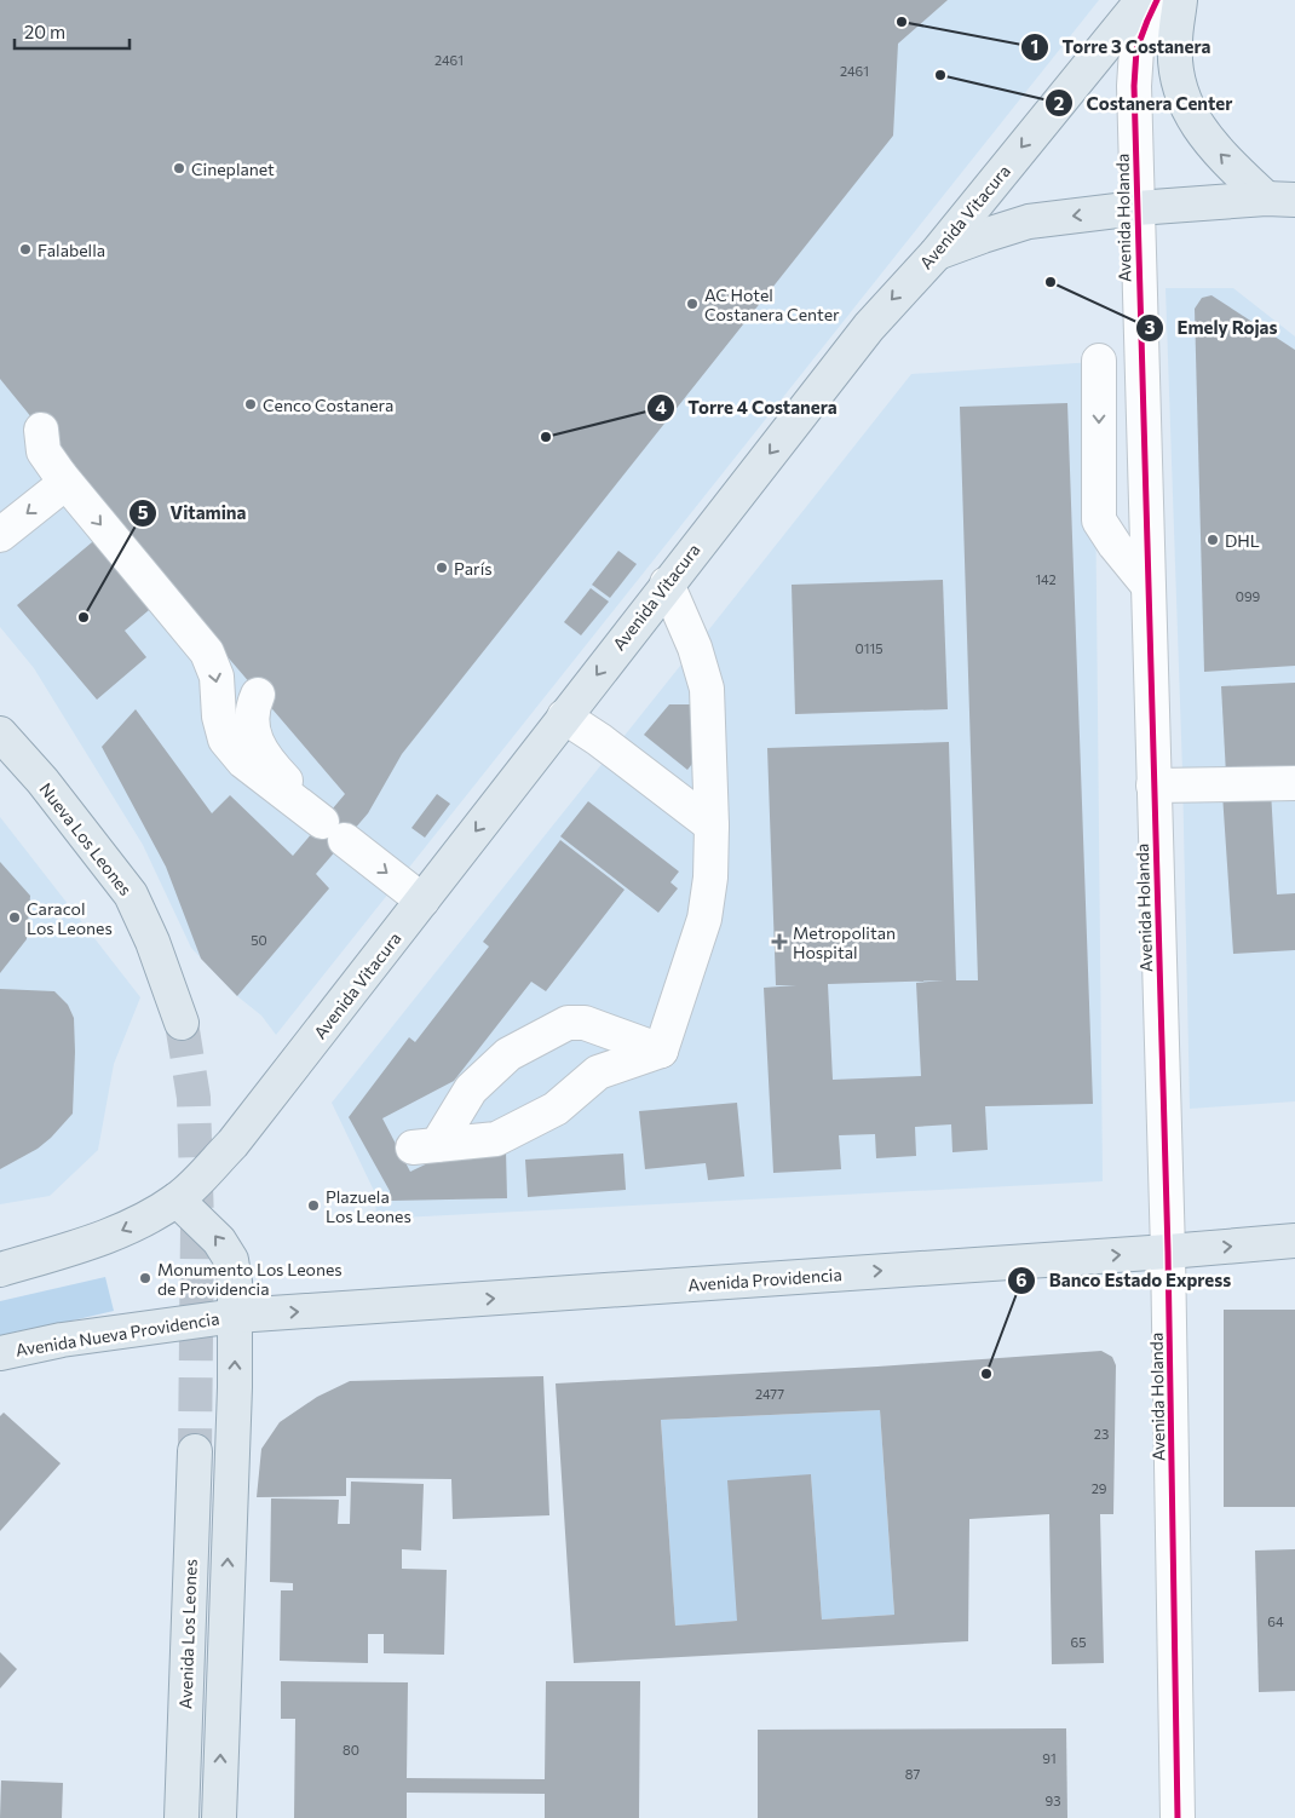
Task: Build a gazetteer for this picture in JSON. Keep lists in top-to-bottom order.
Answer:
{
  "streets": {
    "main road": [
      "Avenida Vitacura",
      "Nueva Los Leones",
      "Avenida Providencia",
      "Avenida Nueva Providencia",
      "Avenida Los Leones"
    ],
    "street": ["Avenida Holanda"]
  },
  "crossings": [
    ["Avenida Holanda", "Avenida Providencia"],
    ["Avenida Providencia", "Avenida Nueva Providencia"]
  ],
  "one_way": ["Avenida Vitacura", "Avenida Providencia"],
  "places": {
    "other": [
      "Torre 3 Costanera",
      "Costanera Center",
      "Cineplanet",
      "Falabella",
      "Emely Rojas",
      "AC Hotel Costanera Center",
      "Cenco Costanera",
      "Torre 4 Costanera",
      "DHL",
      "París",
      "Vitamina",
      "Caracol Los Leones",
      "Plazuela Los Leones",
      "Monumento Los Leones de Providencia",
      "Banco Estado Express"
    ],
    "health": ["Metropolitan Hospital"]
  },
  "house_numbers": [
    "2461",
    "2461",
    "142",
    "099",
    "0115",
    "50",
    "2477",
    "23",
    "29",
    "64",
    "65",
    "80",
    "91",
    "87",
    "93"
  ],
  "scale_bar": "20 m"
}
